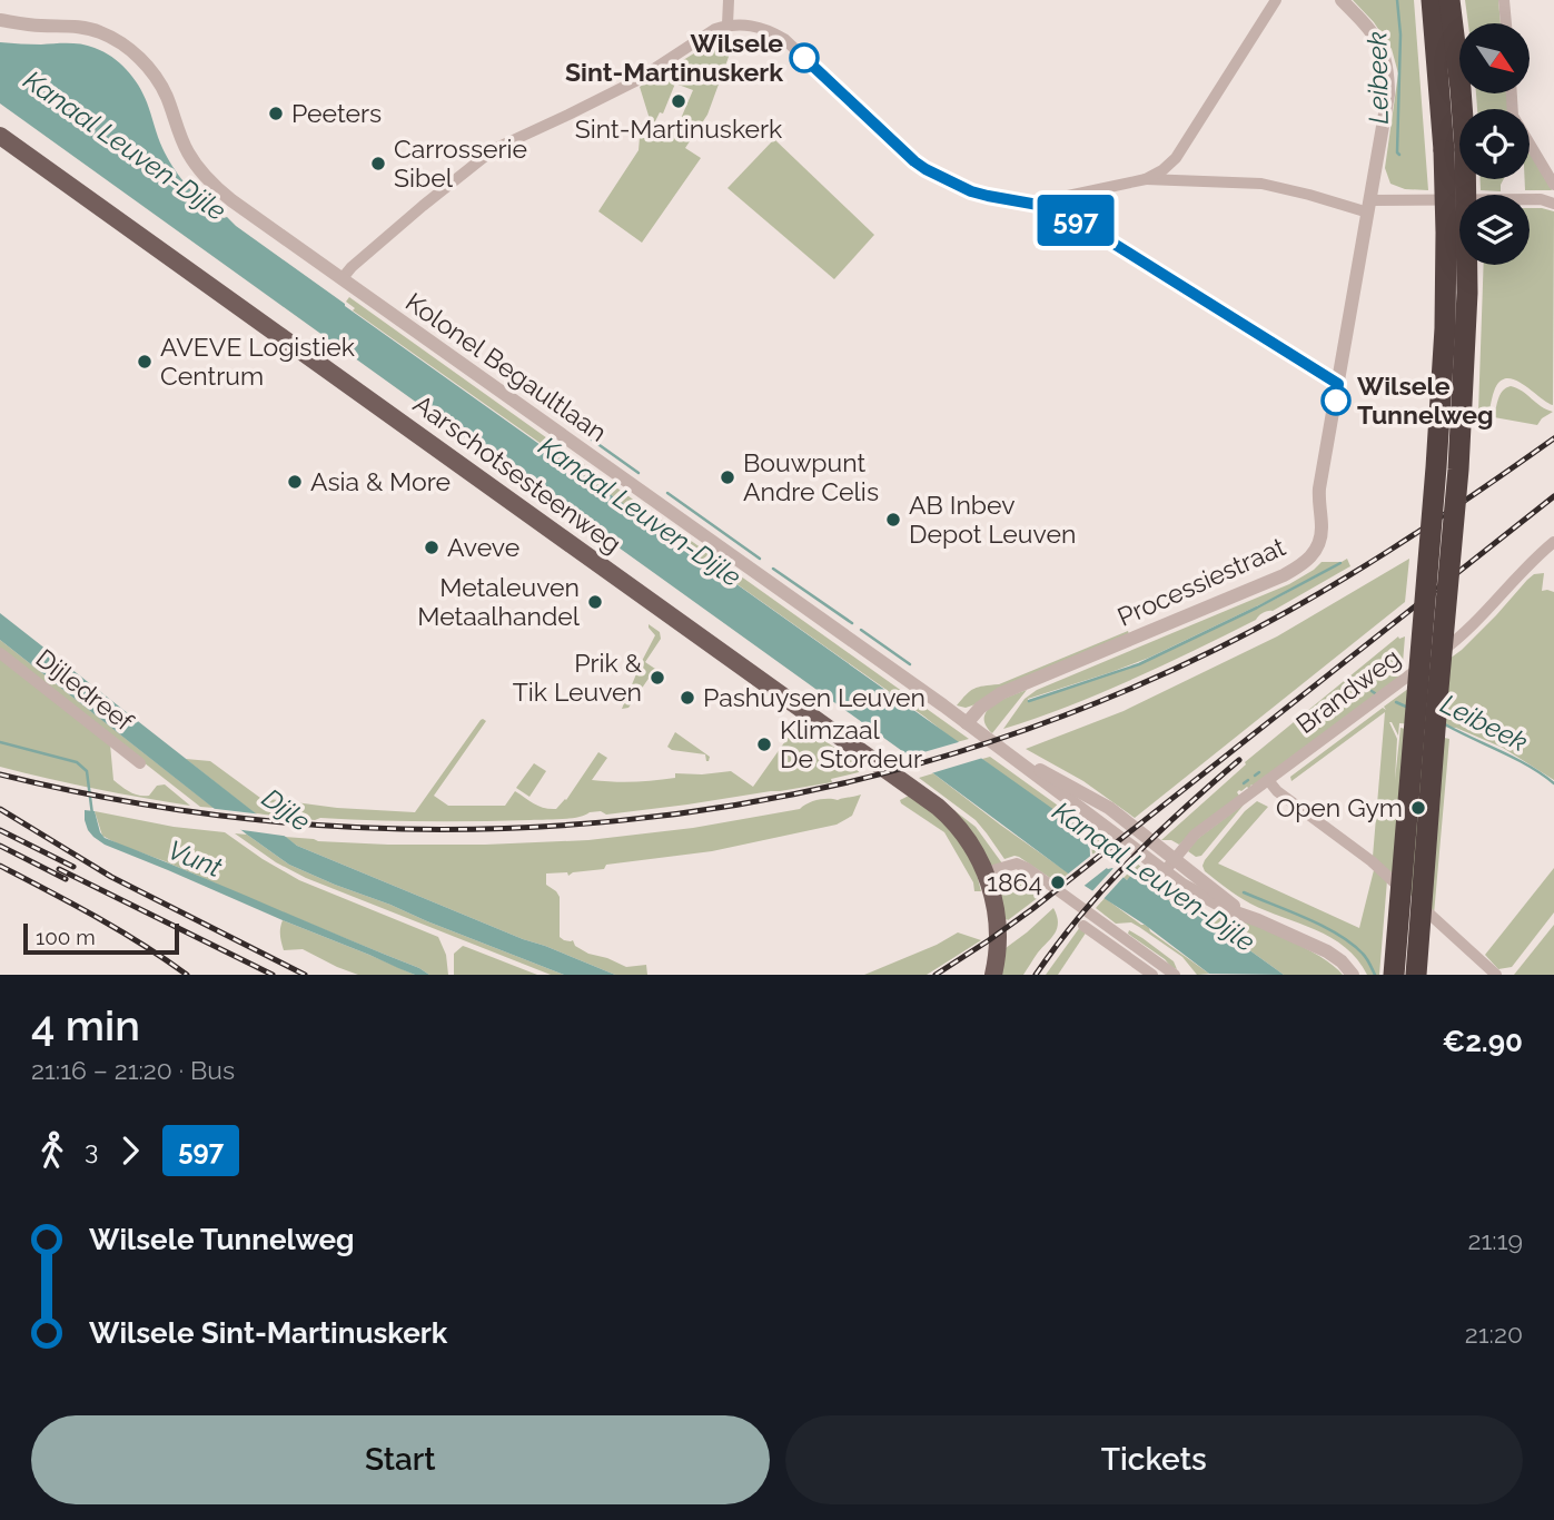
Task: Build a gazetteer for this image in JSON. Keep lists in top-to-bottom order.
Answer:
{
  "streets": {
    "main road": ["Aarschotsesteenweg"],
    "street": [
      "Kolonel Begaultlaan",
      "Processiestraat",
      "Dijledreef",
      "Brandweg"
    ]
  },
  "crossings": [
    ["Kolonel Begaultlaan", "Processiestraat"],
    ["Kolonel Begaultlaan", "Brandweg"]
  ],
  "water": [
    "Leibeek",
    "Kanaal Leuven-Dijle",
    "Dijle",
    "Vunt"
  ],
  "places": [
    "Wilsele Sint-Martinuskerk",
    "Sint-Martinuskerk",
    "Peeters",
    "Carrosserie Sibel",
    "AVEVE Logistiek Centrum",
    "Wilsele Tunnelweg",
    "Bouwpunt Andre Celis",
    "Asia & More",
    "AB Inbev Depot Leuven",
    "Aveve",
    "Metaleuven Metaalhandel",
    "Prik & Tik Leuven",
    "Pashuysen Leuven",
    "Klimzaal De Stordeur",
    "Open Gym",
    "1864"
  ],
  "lines": ["bus line 597"],
  "scale_bar": "100 m",
  "north": "bottom right",
  "page": {
    "on_map": "597",
    "scale": "100 m",
    "heading": ["4 min", "21:16 – 21:20 · Bus", "€2.90"],
    "legs": ["3", "597"],
    "list": [
      {
        "name": "Wilsele Tunnelweg",
        "value": "21:19"
      },
      {
        "name": "Wilsele Sint-Martinuskerk",
        "value": "21:20"
      }
    ],
    "buttons": ["Start", "Tickets"]
  }
}
